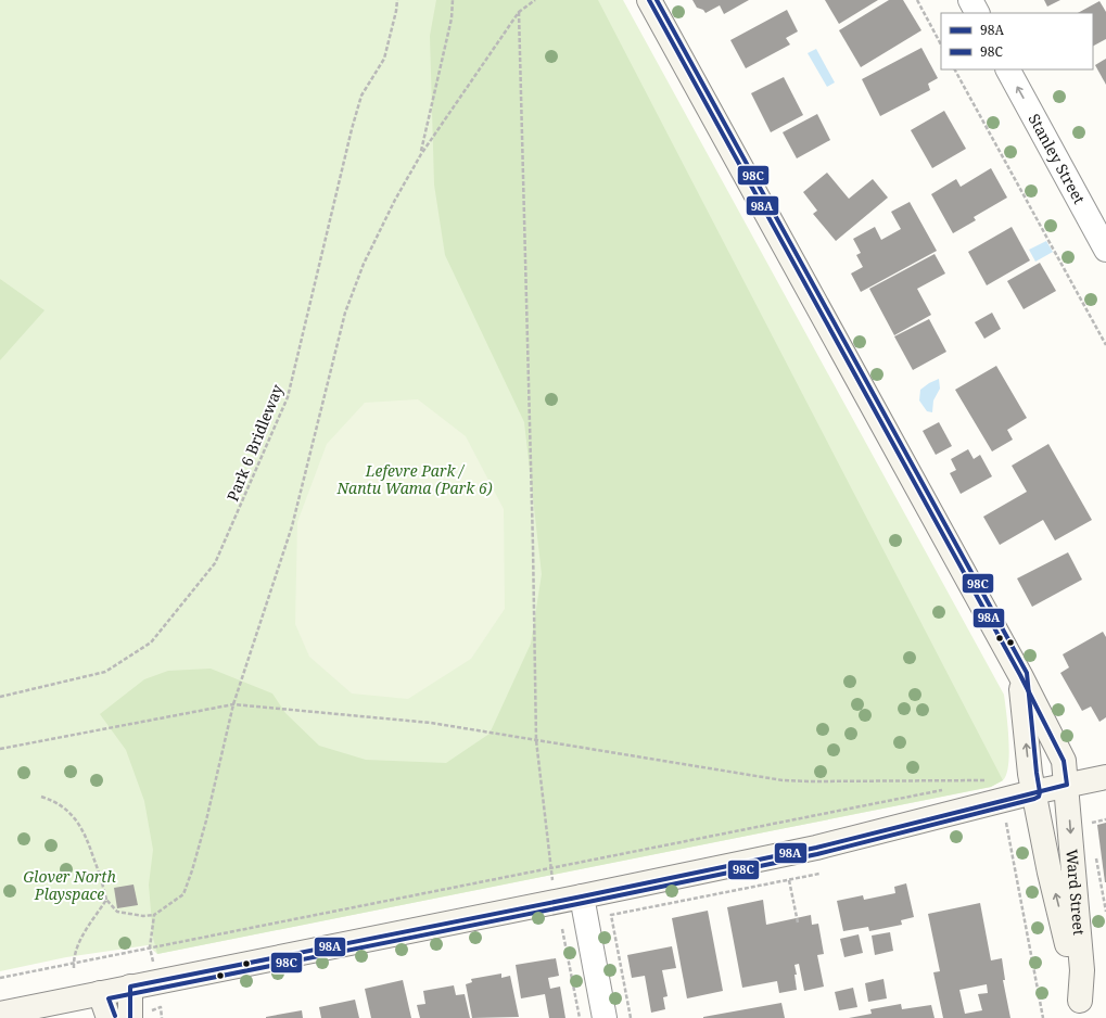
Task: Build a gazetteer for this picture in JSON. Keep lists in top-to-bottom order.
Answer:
{
  "streets": {
    "street": ["Stanley Street", "Ward Street"],
    "path": ["Park 6 Bridleway"]
  },
  "one_way": ["Stanley Street"],
  "parks": ["Lefevre Park / Nantu Wama (Park 6)", "Glover North Playspace"],
  "lines": ["transit line 98A", "transit line 98C"],
  "legend": ["98A", "98C"]
}
